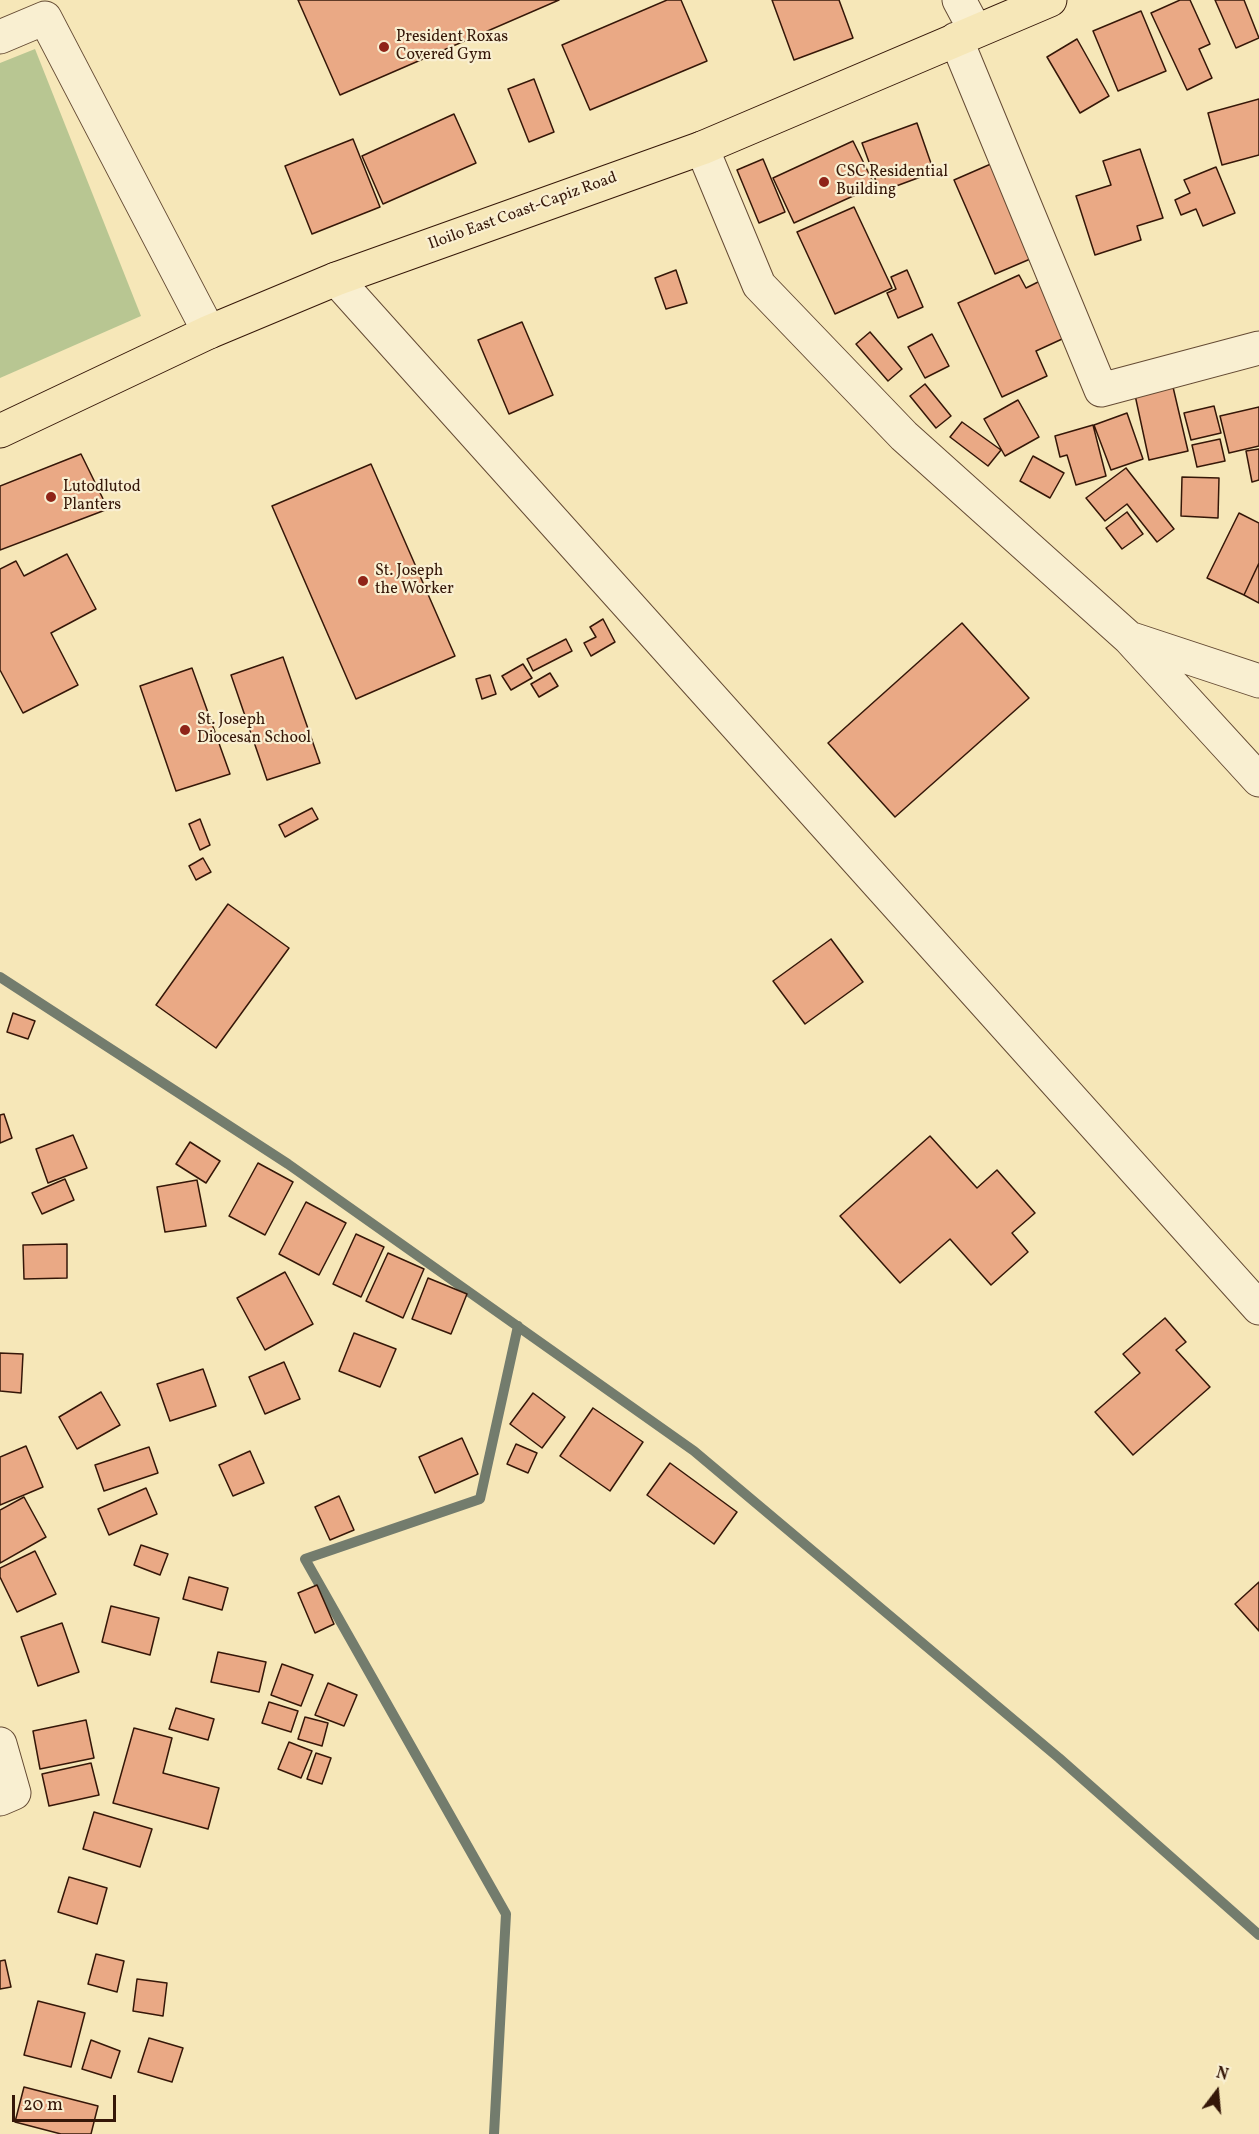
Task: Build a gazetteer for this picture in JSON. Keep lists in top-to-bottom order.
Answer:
{
  "streets": {
    "main road": ["Iloilo East Coast-Capiz Road"]
  },
  "places": [
    "President Roxas Covered Gym",
    "CSC Residential Building",
    "Lutodlutod Planters",
    "St. Joseph the Worker",
    "St. Joseph Diocesan School"
  ],
  "scale_bar": "20 m",
  "north": "top"
}
